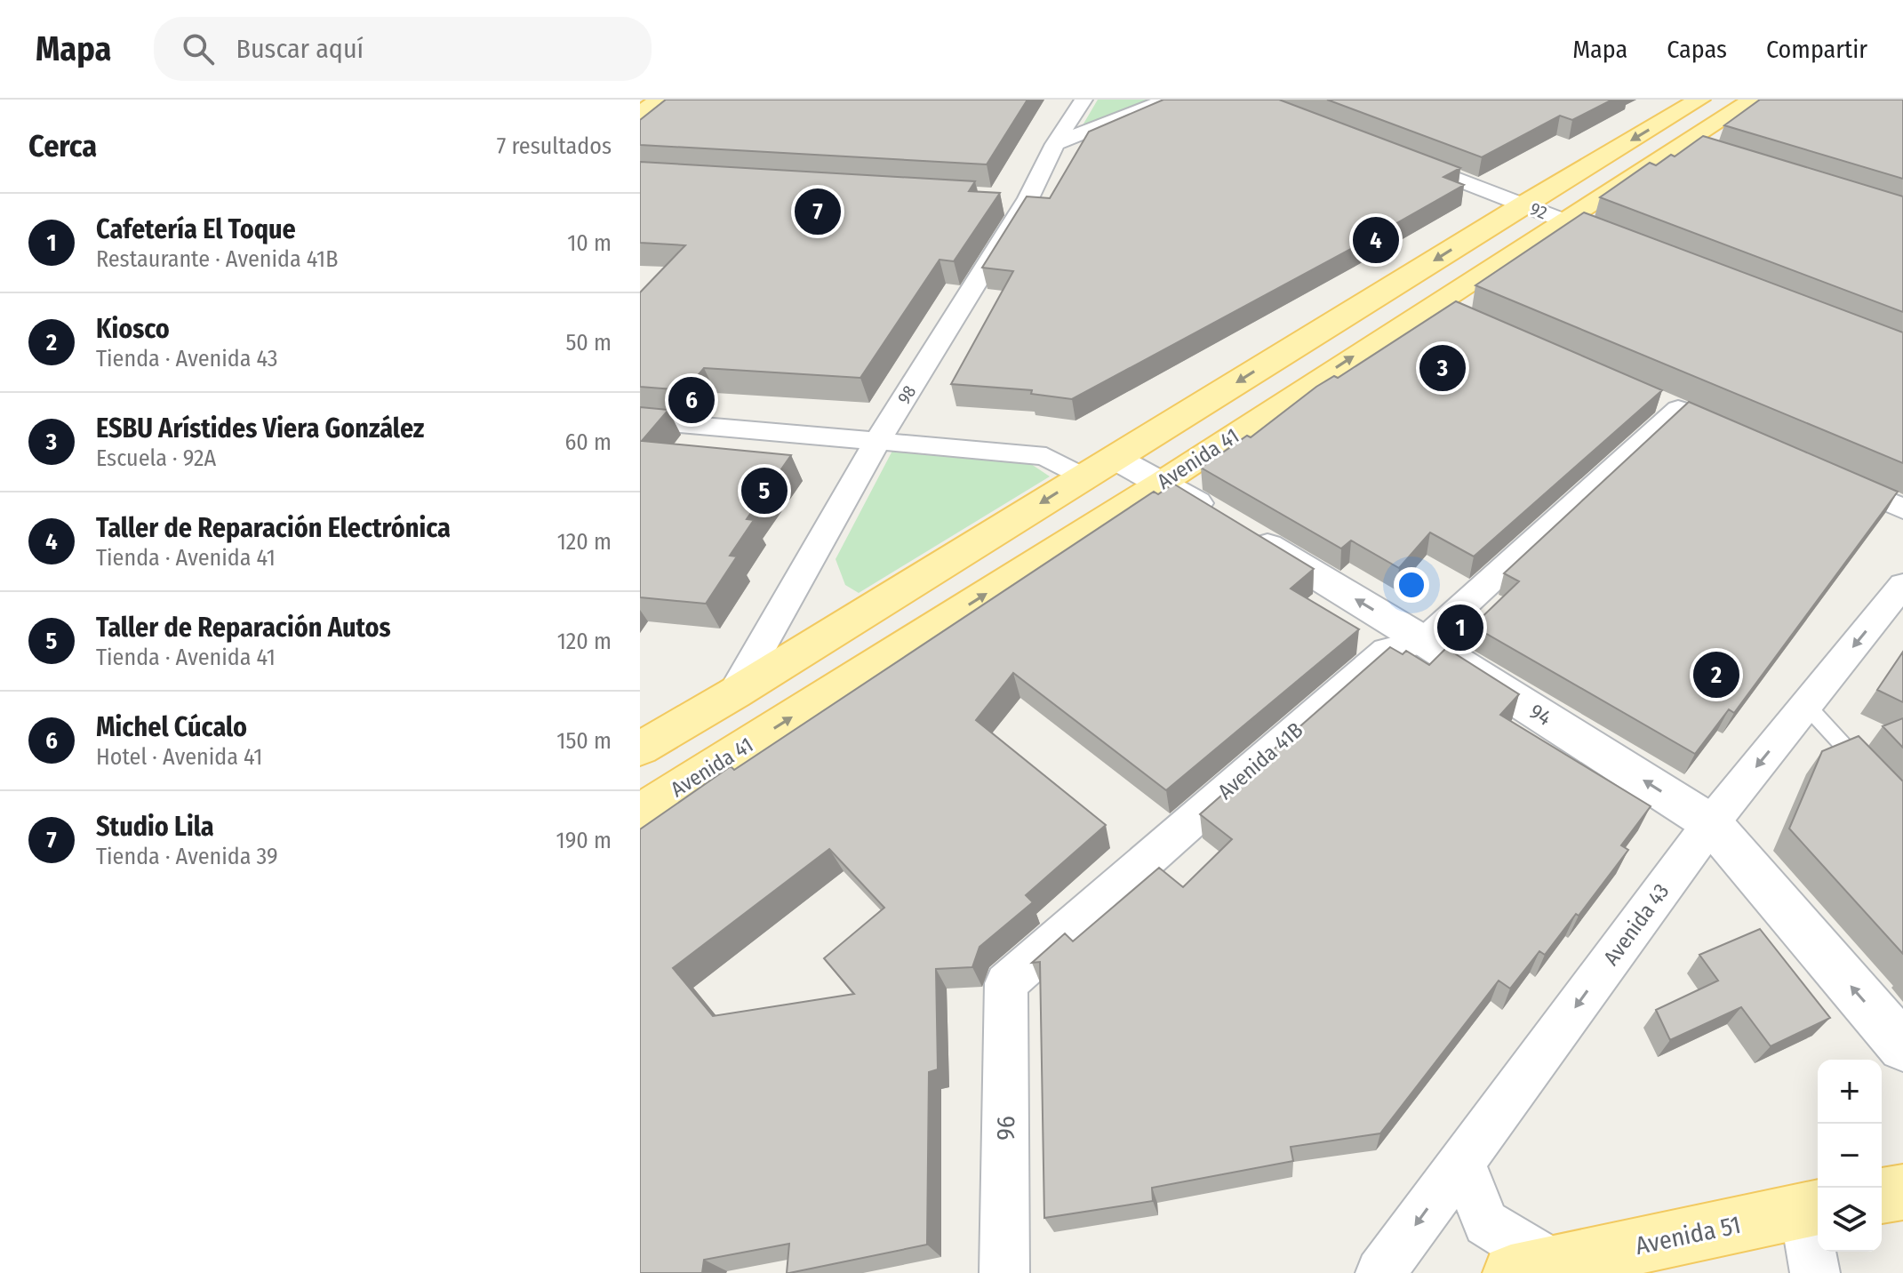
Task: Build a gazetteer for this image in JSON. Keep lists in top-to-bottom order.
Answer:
{
  "streets": {
    "main road": ["Avenida 41", "Avenida 51"],
    "street": [
      "92",
      "98",
      "94",
      "Avenida 41B",
      "Avenida 43",
      "96"
    ]
  },
  "crossings": [
    ["92", "Avenida 41"],
    ["98", "Avenida 41"],
    ["Avenida 41", "94"],
    ["94", "Avenida 41B"],
    ["94", "Avenida 43"],
    ["Avenida 41B", "96"]
  ],
  "one_way": ["94", "Avenida 43"],
  "page": {
    "header": "Mapa",
    "search": "Buscar aquí",
    "nav": ["Mapa", "Capas", "Compartir"],
    "heading": ["Cerca", "7 resultados"],
    "pins": [
      "7",
      "4",
      "3",
      "6",
      "5",
      "1",
      "2"
    ],
    "list": [
      {
        "mark": "1",
        "name": "Cafetería El Toque",
        "note": "Restaurante · Avenida 41B",
        "value": "10 m"
      },
      {
        "mark": "2",
        "name": "Kiosco",
        "note": "Tienda · Avenida 43",
        "value": "50 m"
      },
      {
        "mark": "3",
        "name": "ESBU Arístides Viera González",
        "note": "Escuela · 92A",
        "value": "60 m"
      },
      {
        "mark": "4",
        "name": "Taller de Reparación Electrónica",
        "note": "Tienda · Avenida 41",
        "value": "120 m"
      },
      {
        "mark": "5",
        "name": "Taller de Reparación Autos",
        "note": "Tienda · Avenida 41",
        "value": "120 m"
      },
      {
        "mark": "6",
        "name": "Michel Cúcalo",
        "note": "Hotel · Avenida 41",
        "value": "150 m"
      },
      {
        "mark": "7",
        "name": "Studio Lila",
        "note": "Tienda · Avenida 39",
        "value": "190 m"
      }
    ],
    "map_buttons": ["+", "−"]
  }
}
